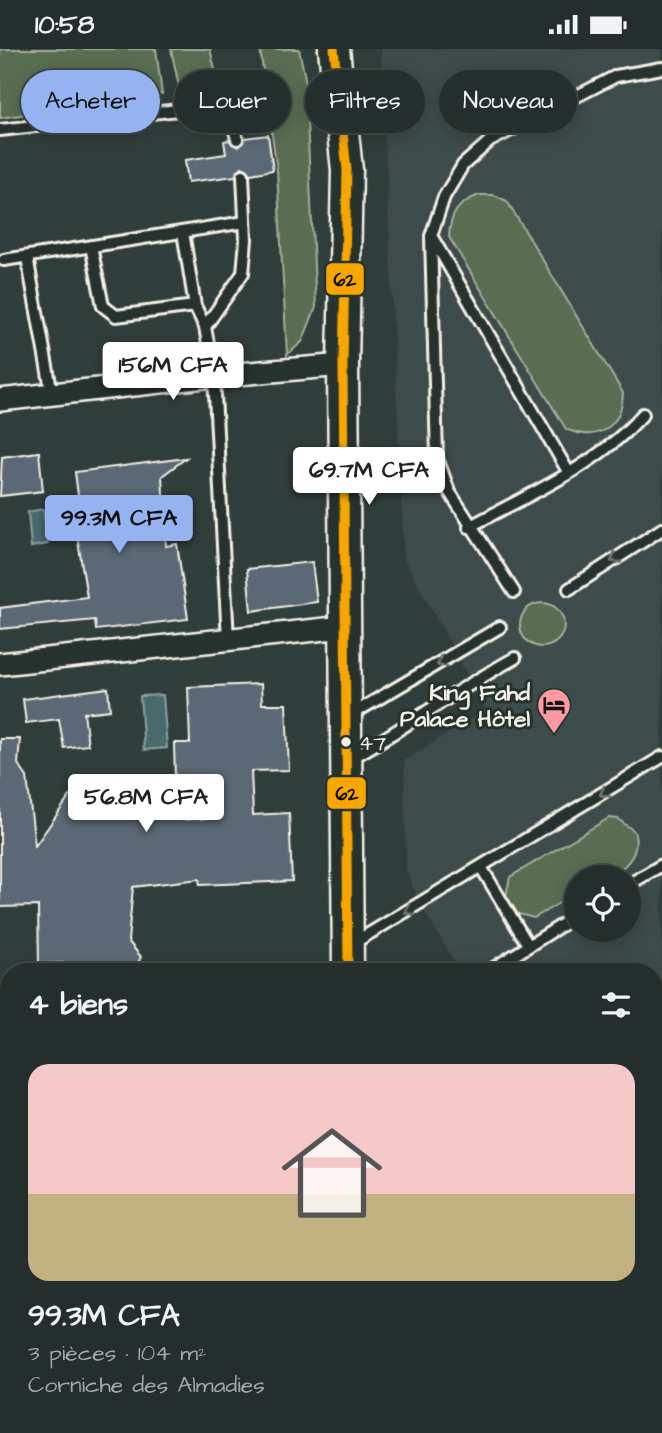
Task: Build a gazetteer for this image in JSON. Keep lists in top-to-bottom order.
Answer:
{
  "places": {
    "hotel": ["King Fahd Palace Hôtel"],
    "other": ["47"]
  },
  "lines": ["transit line 62"],
  "page": {
    "status": "10:58",
    "chip": [
      "Acheter",
      "Louer",
      "Filtres",
      "Nouveau"
    ],
    "price": [
      "156M CFA",
      "69.7M CFA",
      "99.3M CFA",
      "56.8M CFA"
    ],
    "heading": "4 biens",
    "list": [
      {
        "name": "99.3M CFA",
        "note": "3 pièces · 104 m² · Corniche des Almadies"
      }
    ]
  }
}
